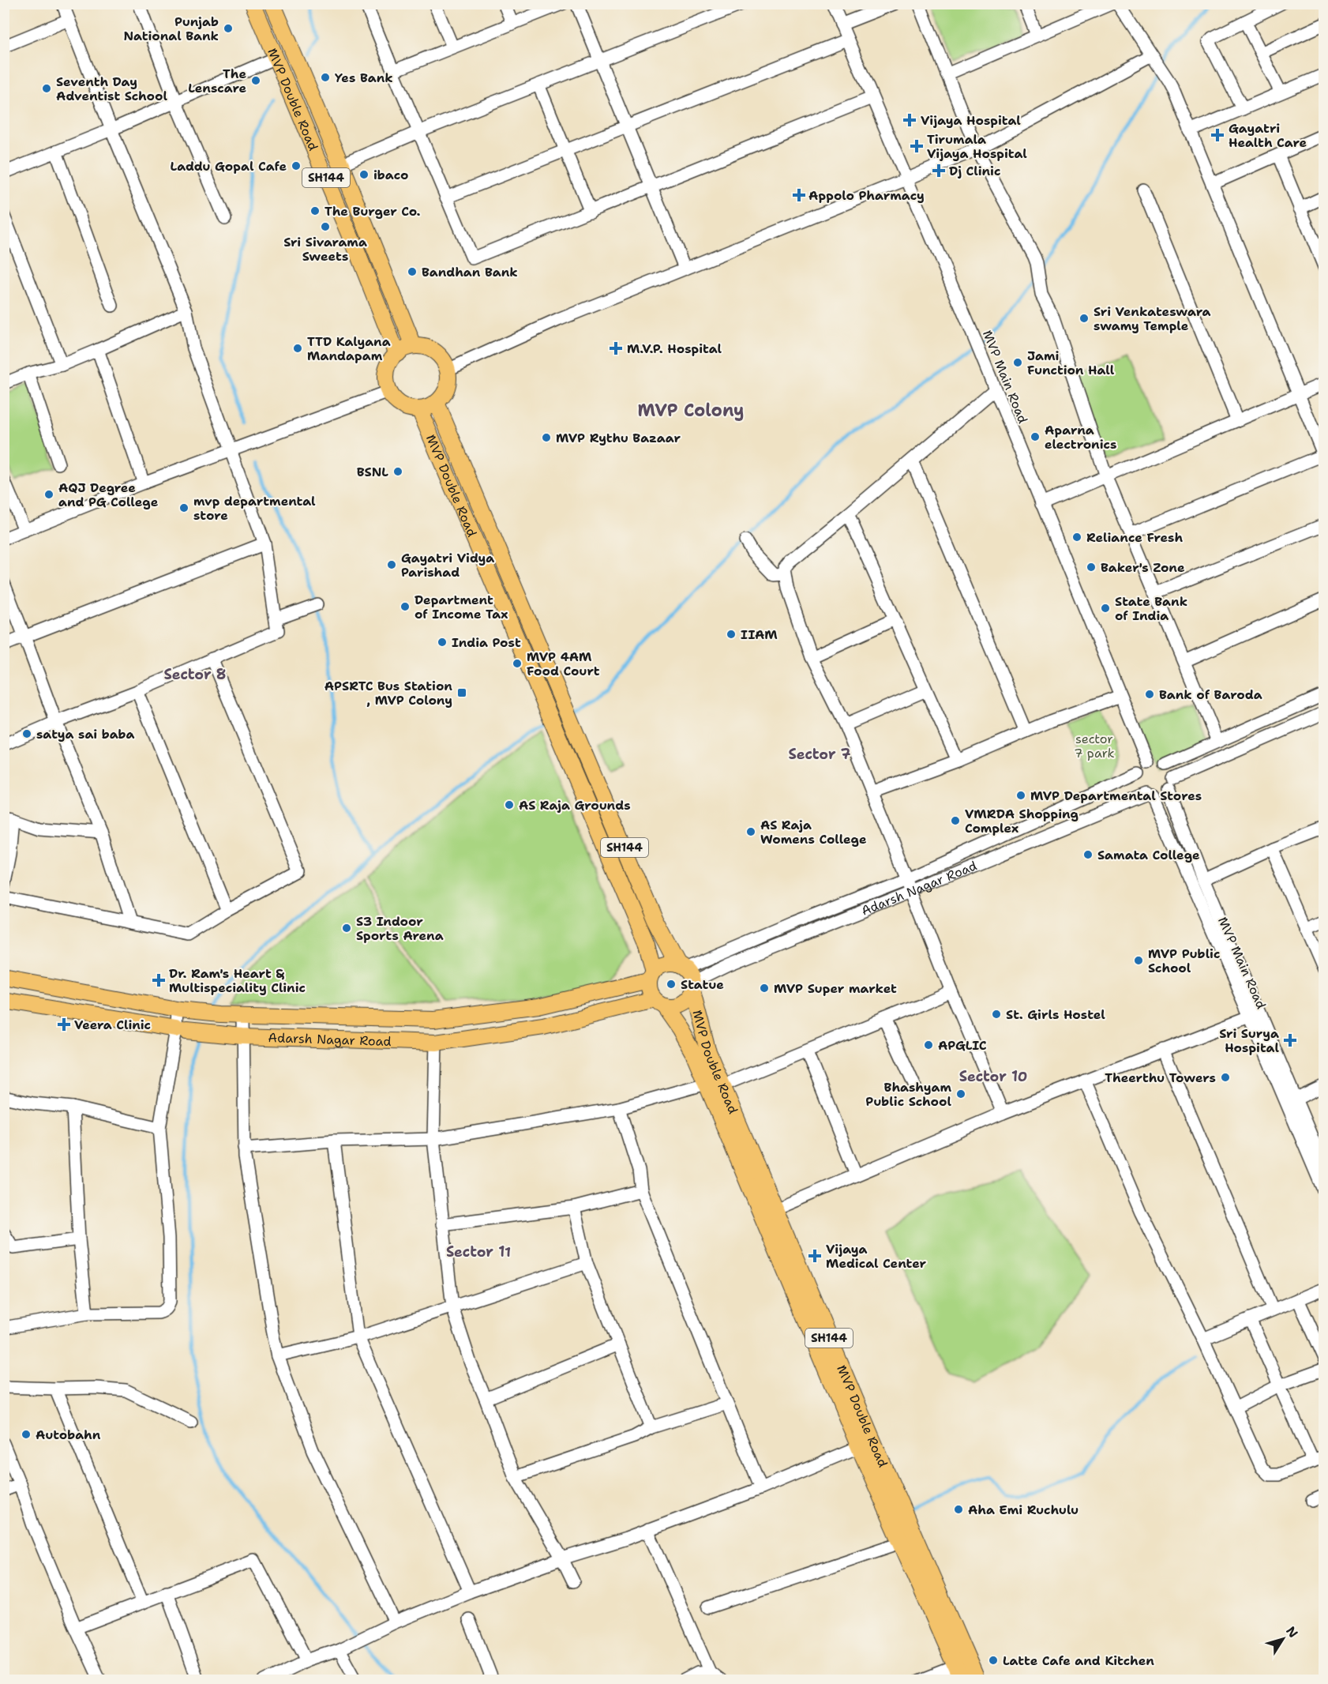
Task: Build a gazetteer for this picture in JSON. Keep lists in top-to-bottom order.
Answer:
{
  "streets": {
    "main road": ["MVP Double Road", "SH144", "Adarsh Nagar Road"],
    "street": ["MVP Main Road"]
  },
  "crossings": [
    ["MVP Double Road", "SH144"],
    ["MVP Double Road", "Adarsh Nagar Road"],
    ["SH144", "Adarsh Nagar Road"],
    ["MVP Main Road", "Adarsh Nagar Road"]
  ],
  "districts": [
    "MVP Colony",
    "Sector 8",
    "Sector 7",
    "Sector 10",
    "Sector 11"
  ],
  "parks": ["sector 7 park"],
  "places": {
    "other": [
      "Punjab National Bank",
      "Yes Bank",
      "The Lenscare",
      "Seventh Day Adventist School",
      "Laddu Gopal Cafe",
      "ibaco",
      "The Burger Co.",
      "Sri Sivarama Sweets",
      "Bandhan Bank",
      "Sri Venkateswara swamy Temple",
      "TTD Kalyana Mandapam",
      "Jami Function Hall",
      "Aparna electronics",
      "MVP Rythu Bazaar",
      "BSNL",
      "AQJ Degree and PG College",
      "mvp departmental store",
      "Reliance Fresh",
      "Gayatri Vidya Parishad",
      "Baker's Zone",
      "Department of Income Tax",
      "State Bank of India",
      "IIAM",
      "India Post",
      "MVP 4AM Food Court",
      "Bank of Baroda",
      "satya sai baba",
      "MVP Departmental Stores",
      "AS Raja Grounds",
      "VMRDA Shopping Complex",
      "AS Raja Womens College",
      "Samata College",
      "S3 Indoor Sports Arena",
      "MVP Public School",
      "Statue",
      "MVP Super market",
      "St. Girls Hostel",
      "APGLIC",
      "Theerthu Towers",
      "Bhashyam Public School",
      "Autobahn",
      "Aha Emi Ruchulu",
      "Latte Cafe and Kitchen"
    ],
    "health": [
      "Vijaya Hospital",
      "Gayatri Health Care",
      "Tirumala Vijaya Hospital",
      "Dj Clinic",
      "Appolo Pharmacy",
      "M.V.P. Hospital",
      "Dr. Ram's Heart & Multispeciality Clinic",
      "Veera Clinic",
      "Sri Surya Hospital",
      "Vijaya Medical Center"
    ],
    "transit": ["APSRTC Bus Station , MVP Colony"]
  },
  "north": "top right"
}
